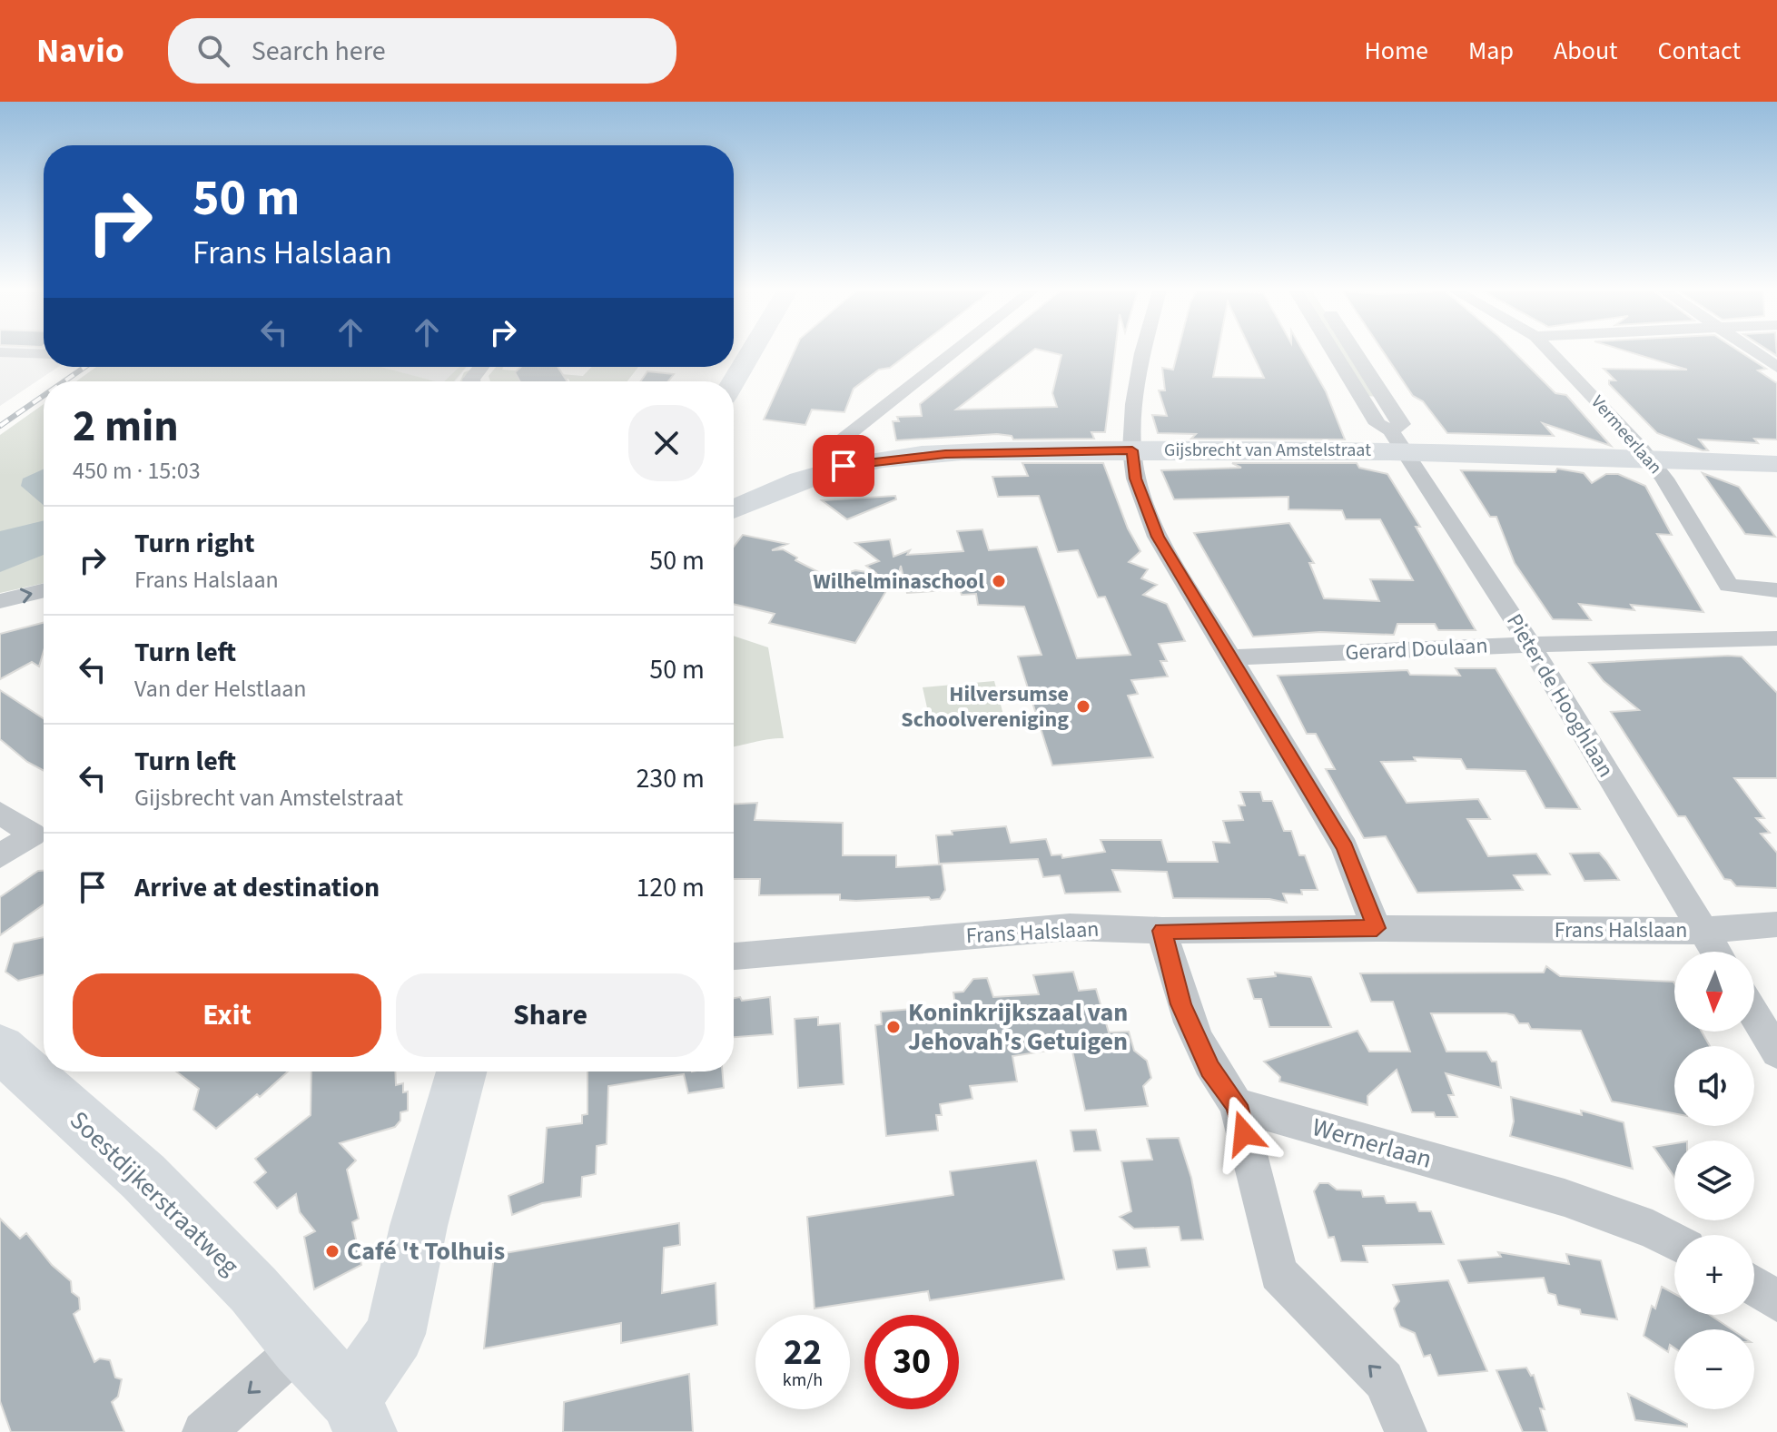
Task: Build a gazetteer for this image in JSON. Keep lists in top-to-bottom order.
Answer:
{
  "streets": {
    "street": [
      "Vermeerlaan",
      "Gijsbrecht van Amstelstraat",
      "Gerard Doulaan",
      "Pieter de Hooghlaan",
      "Frans Halslaan",
      "Wernerlaan",
      "Soestdijkerstraatweg"
    ]
  },
  "crossings": [
    ["Vermeerlaan", "Gijsbrecht van Amstelstraat"],
    ["Gijsbrecht van Amstelstraat", "Pieter de Hooghlaan"],
    ["Gerard Doulaan", "Pieter de Hooghlaan"],
    ["Pieter de Hooghlaan", "Frans Halslaan"]
  ],
  "places": [
    "Wilhelminaschool",
    "Hilversumse Schoolvereniging",
    "Koninkrijkszaal van Jehovah's Getuigen",
    "Café 't Tolhuis"
  ],
  "north": "bottom",
  "page": {
    "header": "Navio",
    "search": "Search here",
    "nav": [
      "Home",
      "Map",
      "About",
      "Contact"
    ],
    "turn": ["50 m", "Frans Halslaan"],
    "heading": ["2 min", "450 m · 15:03"],
    "list": [
      {
        "name": "Turn right",
        "note": "Frans Halslaan",
        "value": "50 m"
      },
      {
        "name": "Turn left",
        "note": "Van der Helstlaan",
        "value": "50 m"
      },
      {
        "name": "Turn left",
        "note": "Gijsbrecht van Amstelstraat",
        "value": "230 m"
      },
      {
        "name": "Arrive at destination",
        "value": "120 m"
      }
    ],
    "map_buttons": ["+", "−"],
    "buttons": ["Exit", "Share"],
    "speed": "22 km/h",
    "limit": "30"
  }
}
